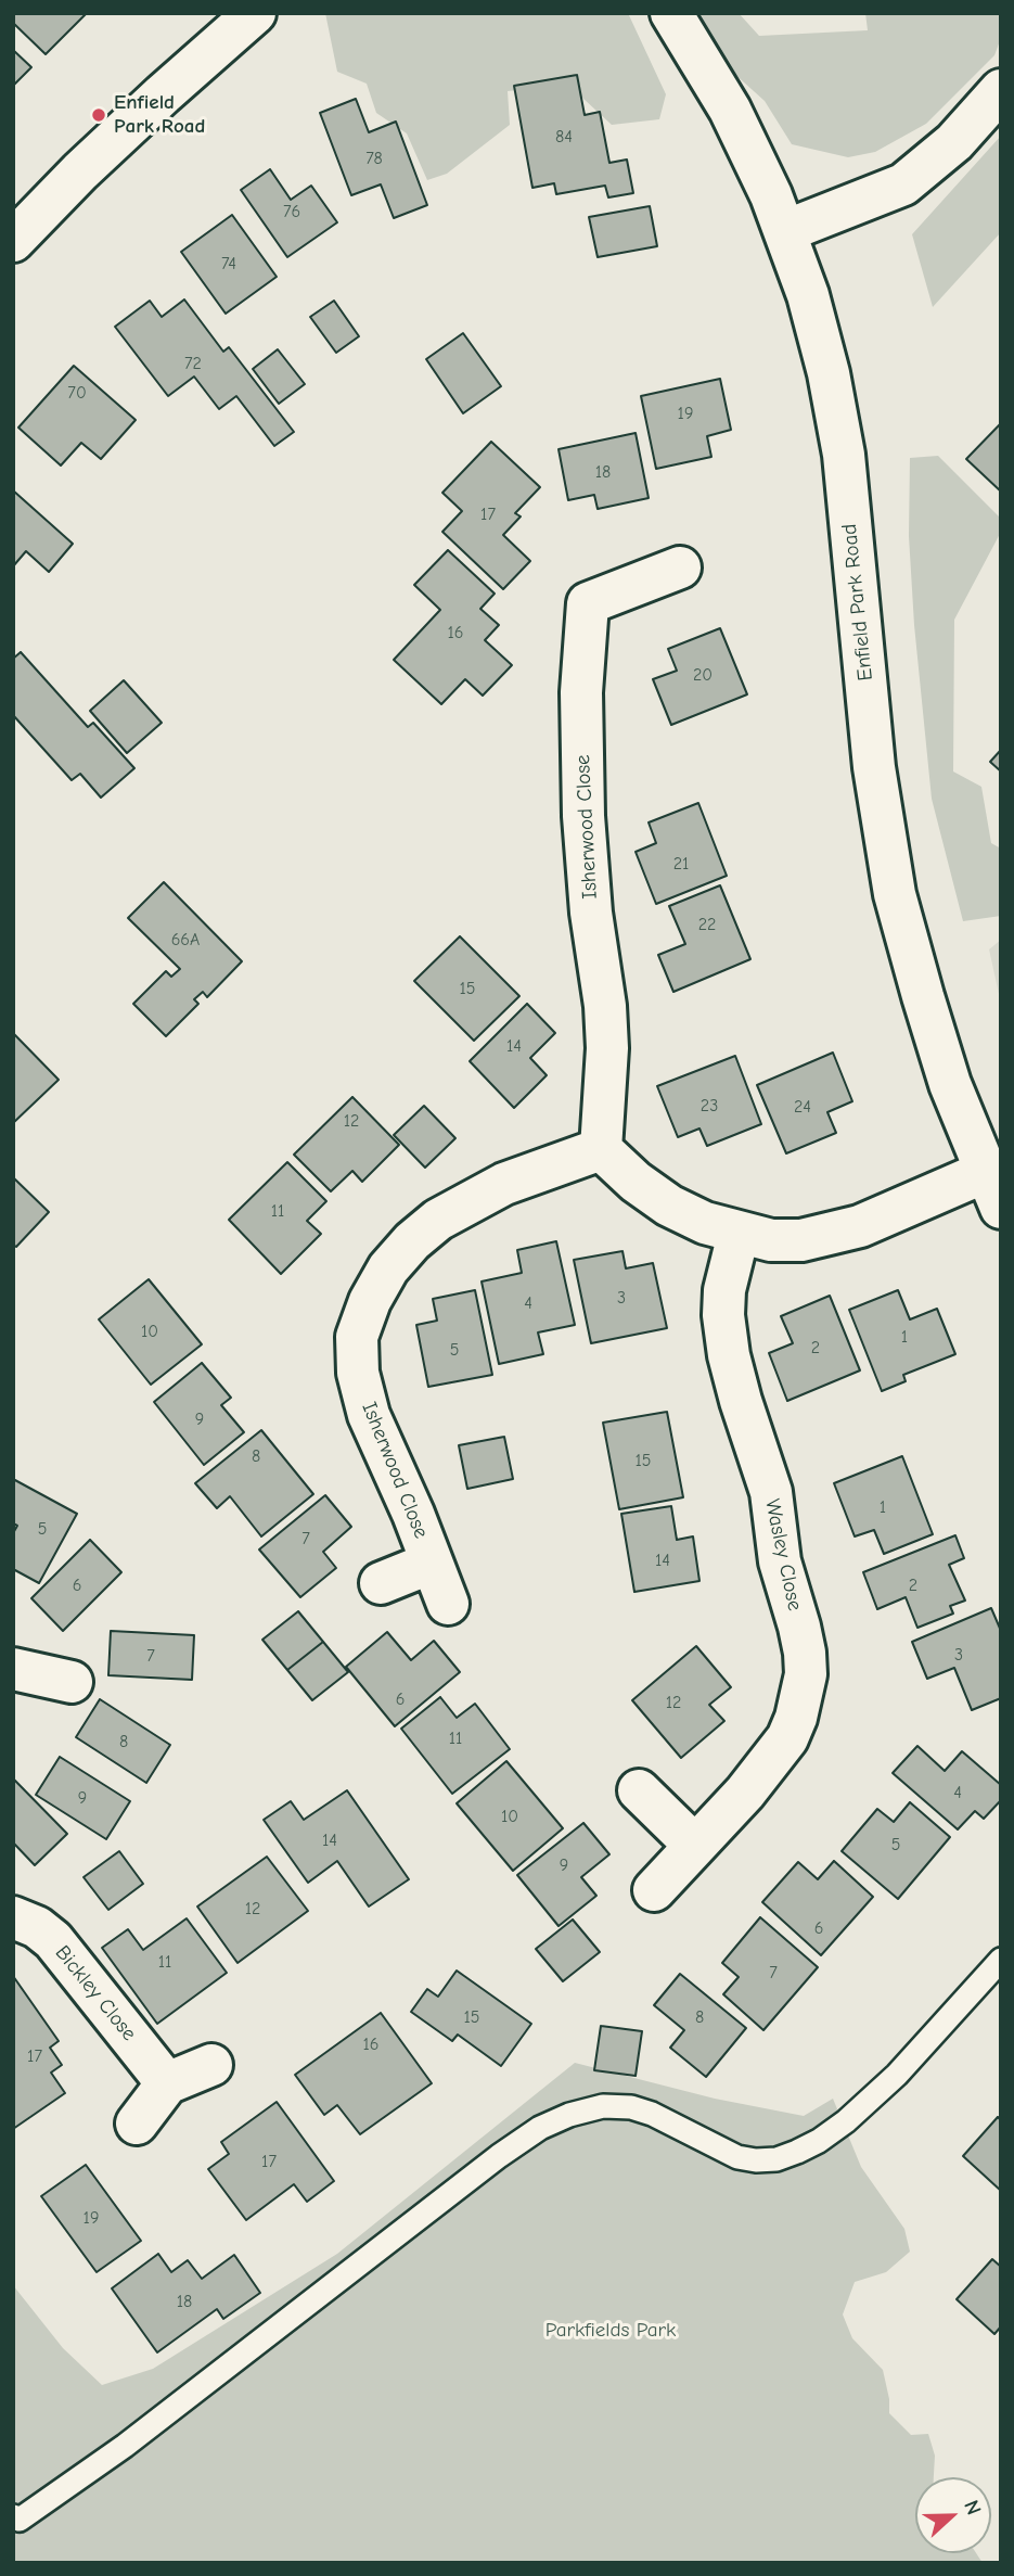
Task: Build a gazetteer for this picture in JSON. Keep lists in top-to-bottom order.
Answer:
{
  "streets": {
    "street": [
      "Enfield Park Road",
      "Isherwood Close",
      "Wasley Close",
      "Bickley Close"
    ]
  },
  "parks": ["Parkfields Park"],
  "places": ["Enfield Park Road"],
  "house_numbers": [
    "84",
    "78",
    "76",
    "74",
    "72",
    "70",
    "19",
    "18",
    "17",
    "16",
    "20",
    "21",
    "22",
    "66A",
    "15",
    "14",
    "23",
    "24",
    "12",
    "11",
    "3",
    "4",
    "10",
    "1",
    "2",
    "5",
    "9",
    "8",
    "15",
    "1",
    "5",
    "7",
    "14",
    "6",
    "2",
    "3",
    "7",
    "6",
    "12",
    "11",
    "8",
    "4",
    "9",
    "10",
    "14",
    "5",
    "9",
    "12",
    "6",
    "11",
    "7",
    "15",
    "8",
    "16",
    "17",
    "17",
    "19",
    "18"
  ],
  "north": "right"
}
